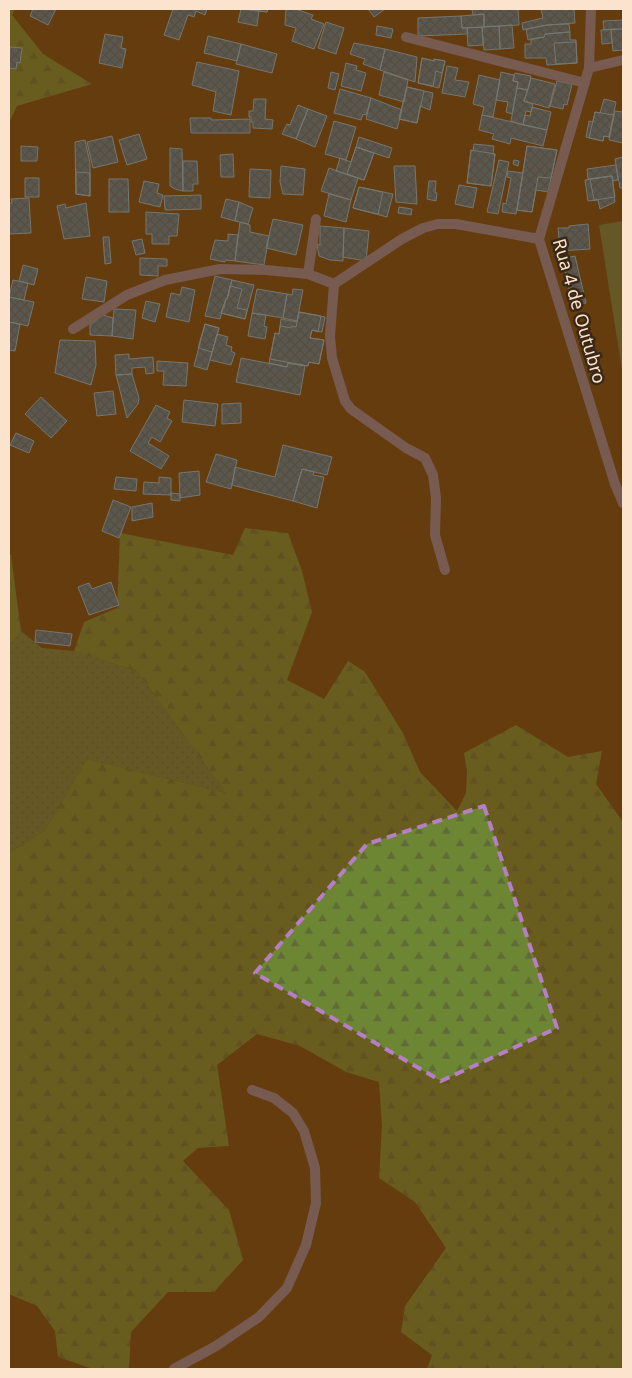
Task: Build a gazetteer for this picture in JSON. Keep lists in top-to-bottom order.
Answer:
{
  "streets": {
    "street": ["Rua 4 de Outubro"]
  }
}
